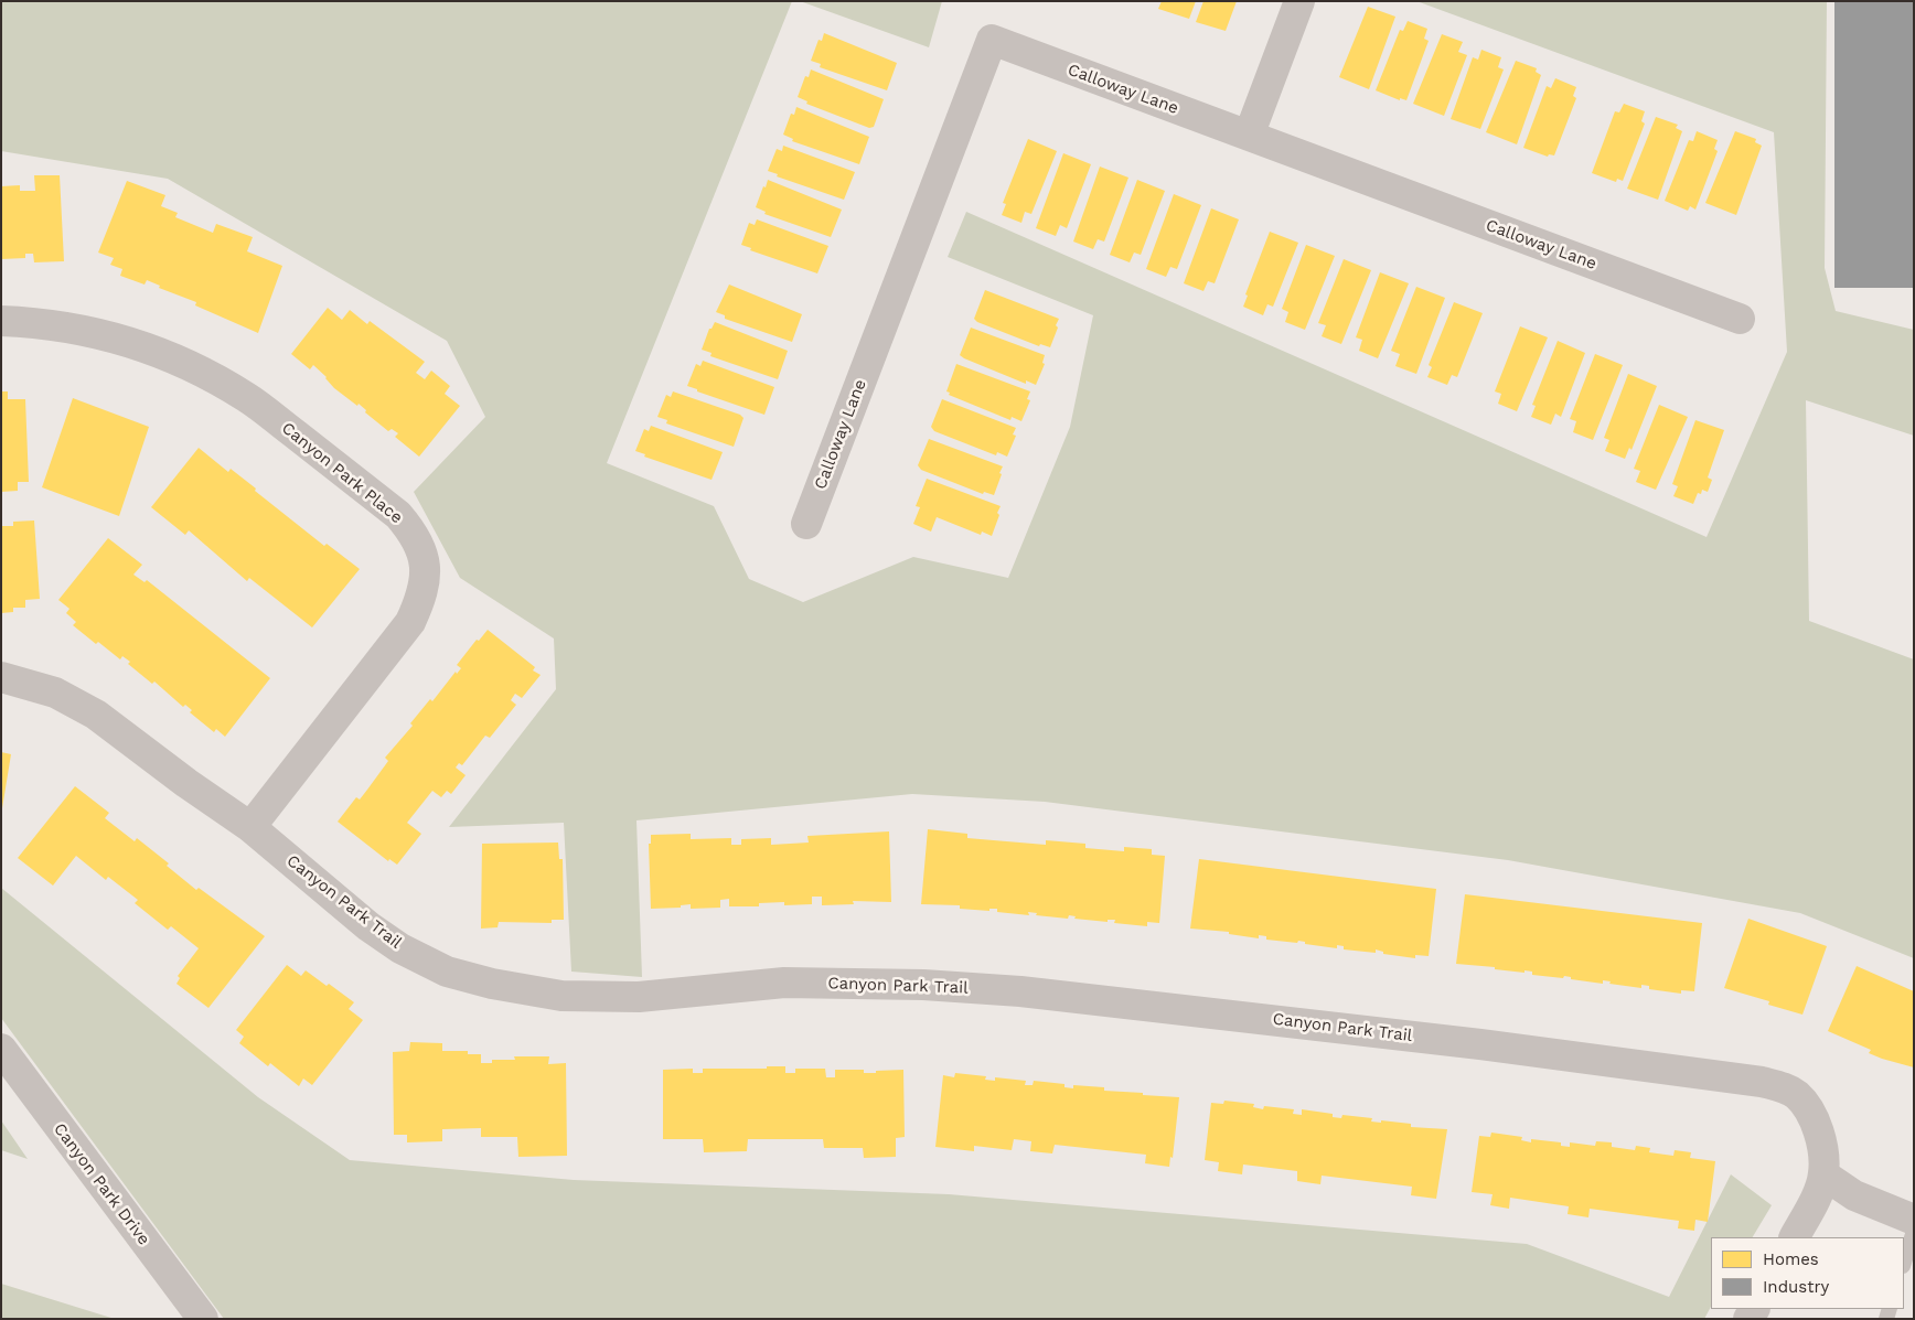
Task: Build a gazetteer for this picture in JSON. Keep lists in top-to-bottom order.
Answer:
{
  "streets": {
    "street": [
      "Calloway Lane",
      "Canyon Park Place",
      "Canyon Park Trail",
      "Canyon Park Drive"
    ]
  },
  "crossings": [
    ["Canyon Park Place", "Canyon Park Trail"]
  ],
  "legend": ["Homes", "Industry"]
}
